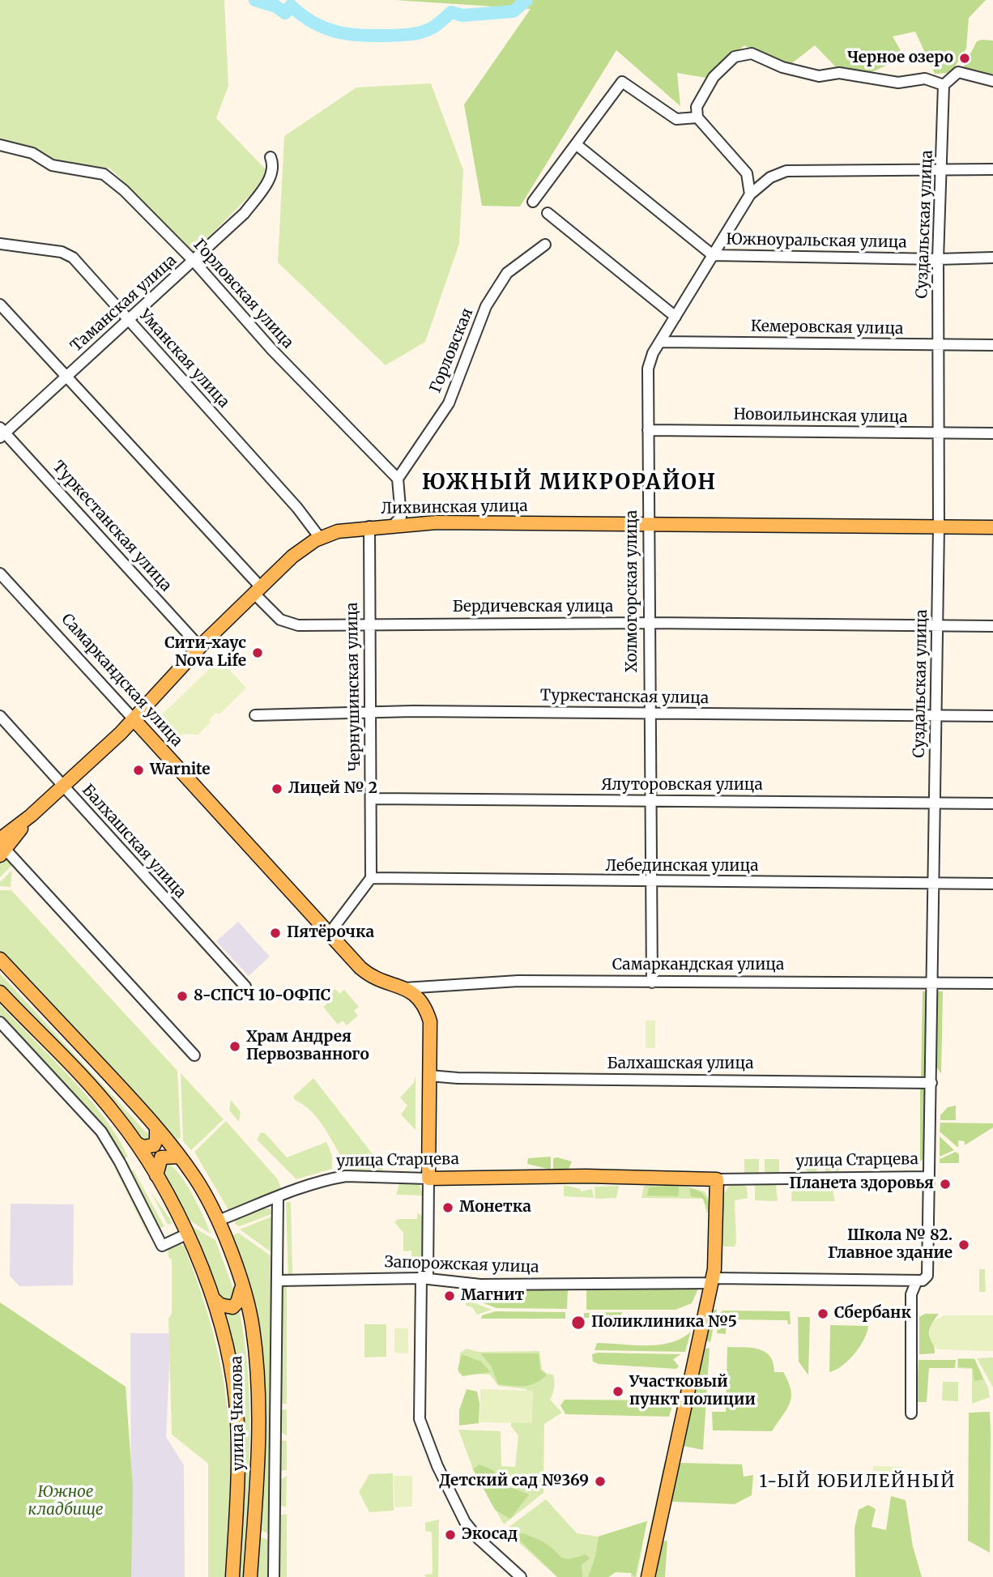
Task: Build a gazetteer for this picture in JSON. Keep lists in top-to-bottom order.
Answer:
{
  "streets": {
    "main road": [
      "Лихвинская улица",
      "Самаркандская улица",
      "улица Старцева",
      "улица Чкалова"
    ],
    "street": [
      "Суздальская улица",
      "Южноуральская улица",
      "Горловская улица",
      "Таманская улица",
      "Кемеровская улица",
      "Горловская",
      "Уманская улица",
      "Новоильинская улица",
      "Туркестанская улица",
      "Холмогорская улица",
      "Бердичевская улица",
      "Чернушинская улица",
      "Ялуторовская улица",
      "Балхашская улица",
      "Лебединская улица",
      "Запорожская улица"
    ]
  },
  "crossings": [
    ["Суздальская улица", "Южноуральская улица"],
    ["Суздальская улица", "Кемеровская улица"],
    ["Суздальская улица", "Новоильинская улица"],
    ["Суздальская улица", "Лихвинская улица"],
    ["Суздальская улица", "Туркестанская улица"],
    ["Суздальская улица", "Холмогорская улица"],
    ["Суздальская улица", "Бердичевская улица"],
    ["Суздальская улица", "Самаркандская улица"],
    ["Суздальская улица", "Ялуторовская улица"],
    ["Суздальская улица", "Балхашская улица"],
    ["Суздальская улица", "Лебединская улица"],
    ["Суздальская улица", "улица Старцева"],
    ["Суздальская улица", "Запорожская улица"],
    ["Южноуральская улица", "Холмогорская улица"],
    ["Горловская улица", "Таманская улица"],
    ["Горловская улица", "Горловская"],
    ["Таманская улица", "Уманская улица"],
    ["Таманская улица", "Туркестанская улица"],
    ["Таманская улица", "Бердичевская улица"],
    ["Кемеровская улица", "Холмогорская улица"],
    ["Уманская улица", "Лихвинская улица"],
    ["Новоильинская улица", "Холмогорская улица"],
    ["Лихвинская улица", "Туркестанская улица"],
    ["Лихвинская улица", "Холмогорская улица"],
    ["Лихвинская улица", "Бердичевская улица"],
    ["Лихвинская улица", "Самаркандская улица"],
    ["Лихвинская улица", "Чернушинская улица"],
    ["Лихвинская улица", "Балхашская улица"],
    ["Туркестанская улица", "Холмогорская улица"],
    ["Туркестанская улица", "Чернушинская улица"],
    ["Холмогорская улица", "Бердичевская улица"],
    ["Холмогорская улица", "Самаркандская улица"],
    ["Холмогорская улица", "Ялуторовская улица"],
    ["Холмогорская улица", "Лебединская улица"],
    ["Бердичевская улица", "Чернушинская улица"],
    ["Чернушинская улица", "Ялуторовская улица"],
    ["Чернушинская улица", "Лебединская улица"],
    ["улица Старцева", "улица Чкалова"]
  ],
  "districts": ["ЮЖНЫЙ МИКРОРАЙОН", "1-ЫЙ ЮБИЛЕЙНЫЙ"],
  "parks": ["Южное кладбище"],
  "places": [
    "Черное озеро",
    "Сити-хаус Nova Life",
    "Warnite",
    "Лицей № 2",
    "Пятёрочка",
    "8-СПСЧ 10-ОФПС",
    "Храм Андрея Первозванного",
    "Планета здоровья",
    "Монетка",
    "Школа № 82. Главное здание",
    "Магнит",
    "Сбербанк",
    "Поликлиника №5",
    "Участковый пункт полиции",
    "Детский сад №369",
    "Экосад"
  ]
}
